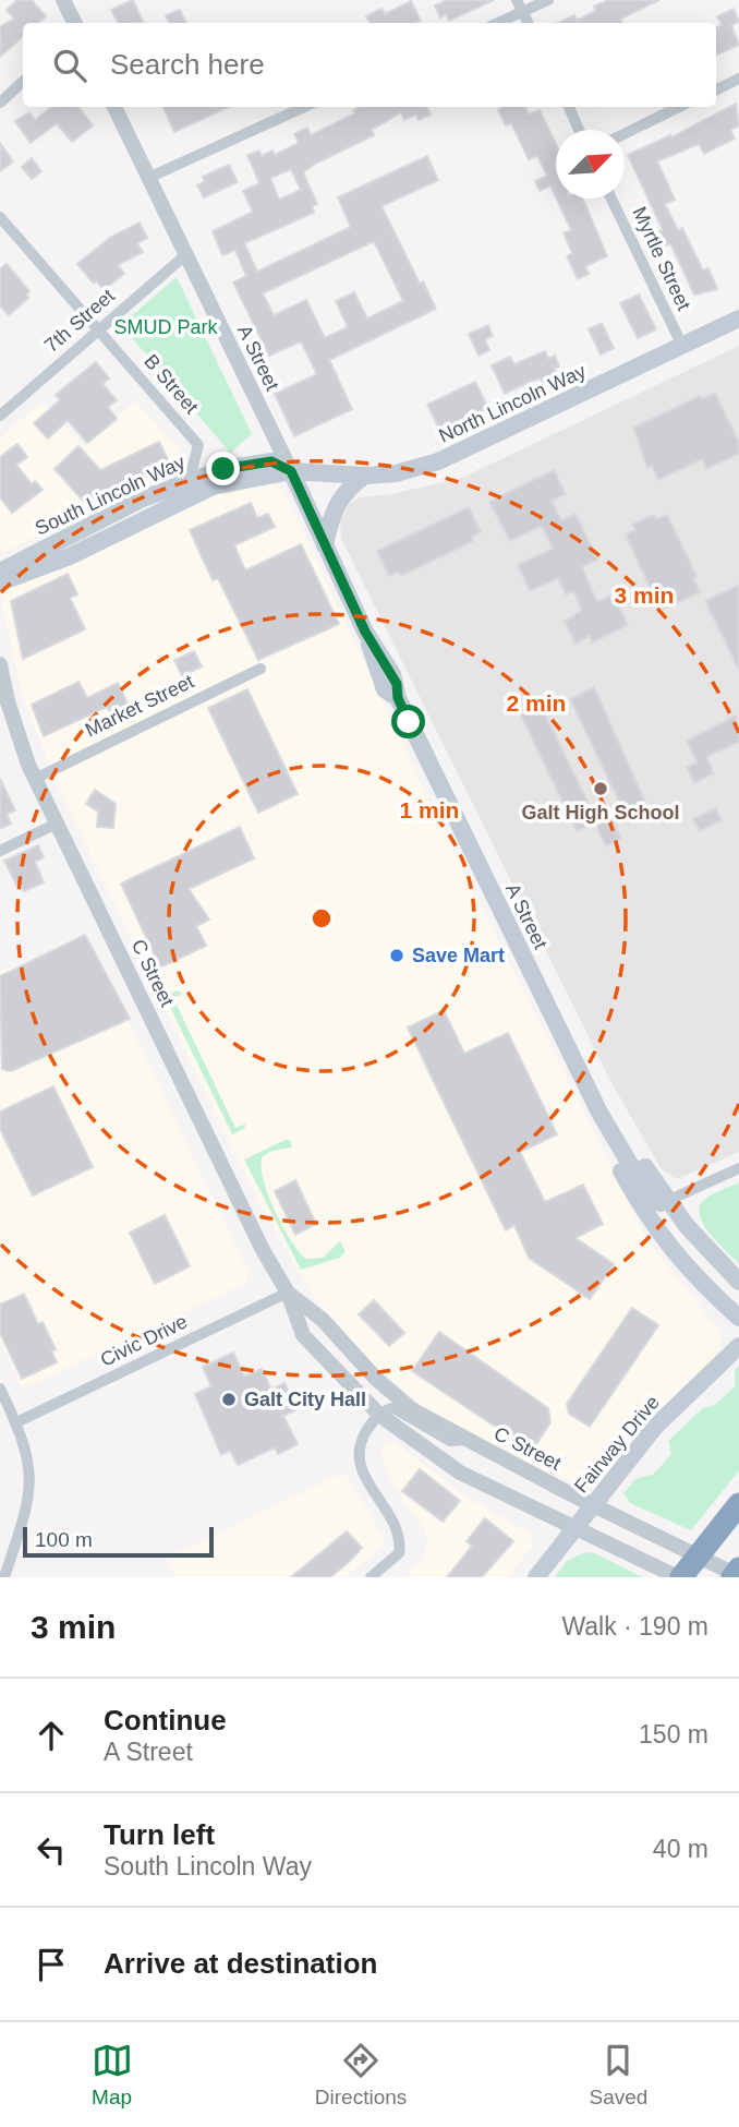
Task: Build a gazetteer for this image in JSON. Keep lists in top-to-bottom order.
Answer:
{
  "streets": {
    "main road": [
      "A Street",
      "North Lincoln Way",
      "South Lincoln Way",
      "Fairway Drive"
    ],
    "street": [
      "Myrtle Street",
      "7th Street",
      "B Street",
      "Market Street",
      "C Street",
      "Civic Drive"
    ]
  },
  "crossings": [
    ["Myrtle Street", "North Lincoln Way"],
    ["7th Street", "A Street"],
    ["7th Street", "B Street"],
    ["A Street", "North Lincoln Way"],
    ["A Street", "South Lincoln Way"],
    ["B Street", "South Lincoln Way"],
    ["North Lincoln Way", "South Lincoln Way"],
    ["Market Street", "C Street"],
    ["C Street", "Civic Drive"],
    ["C Street", "Fairway Drive"]
  ],
  "parks": ["SMUD Park"],
  "places": ["Galt High School", "Save Mart", "Galt City Hall"],
  "scale_bar": "100 m",
  "north": "top right",
  "page": {
    "search": "Search here",
    "scale": "100 m",
    "heading": ["3 min", "Walk · 190 m"],
    "list": [
      ["Continue", "A Street", "150 m"],
      ["Turn left", "South Lincoln Way", "40 m"],
      "Arrive at destination"
    ],
    "nav": ["Map", "Directions", "Saved"]
  },
  "rings": ["3 min", "2 min", "1 min"]
}
